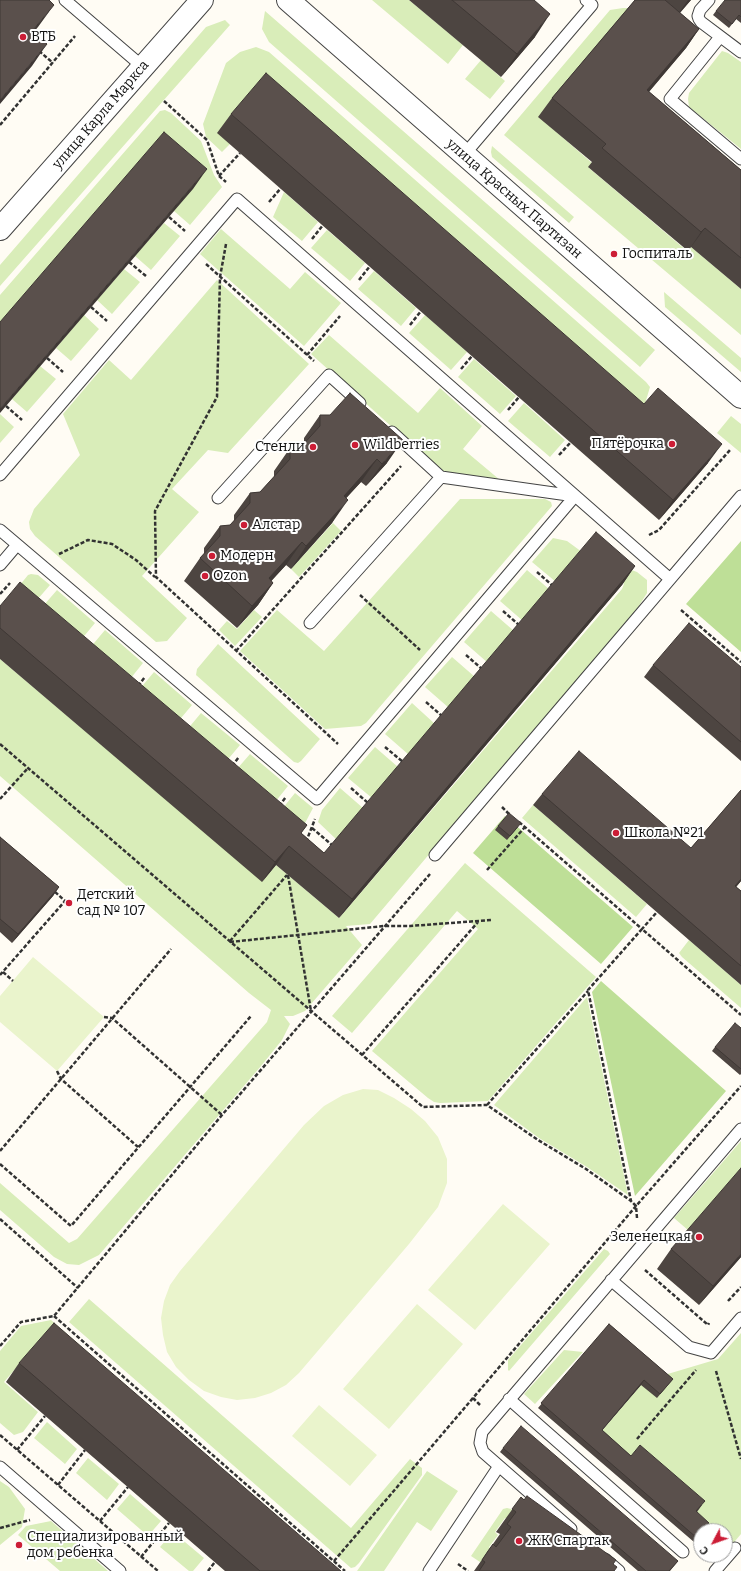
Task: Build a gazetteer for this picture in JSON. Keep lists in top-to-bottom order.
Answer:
{
  "streets": {
    "street": ["улица Карла Маркса", "улица Красных Партизан"]
  },
  "places": [
    "ВТБ",
    "Госпиталь",
    "Пятёрочка",
    "Wildberries",
    "Стенли",
    "Алстар",
    "Модерн",
    "Ozon",
    "Школа №21",
    "Детский сад № 107",
    "Зеленецкая",
    "ЖК Спартак",
    "Специализированный дом ребенка"
  ],
  "north": "bottom left"
}
